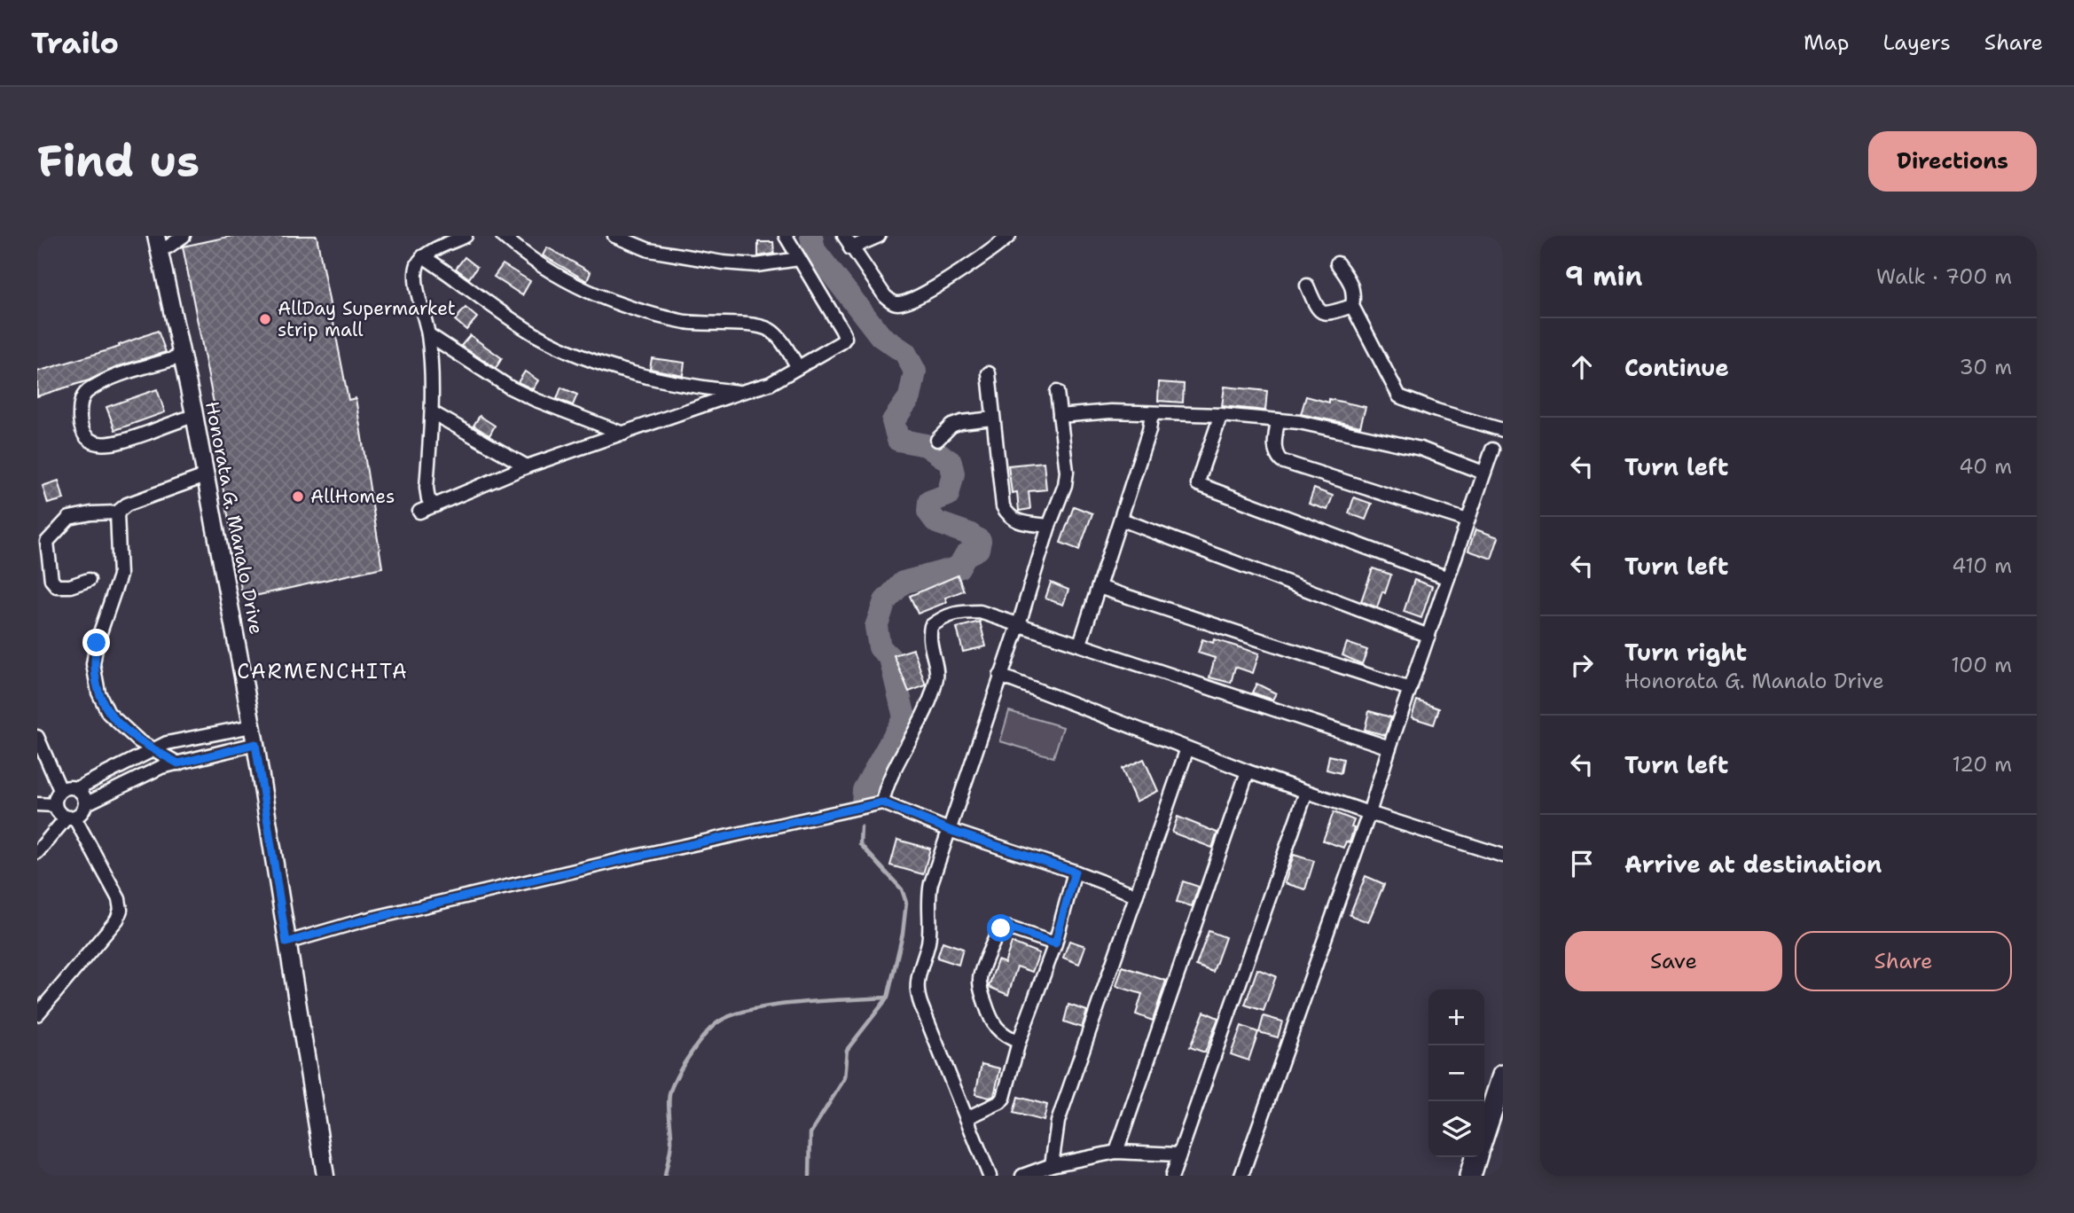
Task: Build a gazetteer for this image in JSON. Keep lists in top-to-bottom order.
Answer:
{
  "streets": {
    "street": ["Honorata G. Manalo Drive"]
  },
  "districts": ["CARMENCHITA"],
  "places": ["AllDay Supermarket strip mall", "AllHomes"],
  "page": {
    "header": "Trailo",
    "nav": ["Map", "Layers", "Share"],
    "buttons": [
      "Directions",
      ["Save", "Share"]
    ],
    "title": "Find us",
    "heading": ["9 min", "Walk · 700 m"],
    "list": [
      ["Continue", "30 m"],
      ["Turn left", "40 m"],
      ["Turn left", "410 m"],
      ["Turn right", "Honorata G. Manalo Drive", "100 m"],
      ["Turn left", "120 m"],
      "Arrive at destination"
    ],
    "map_buttons": ["+", "−"]
  }
}
